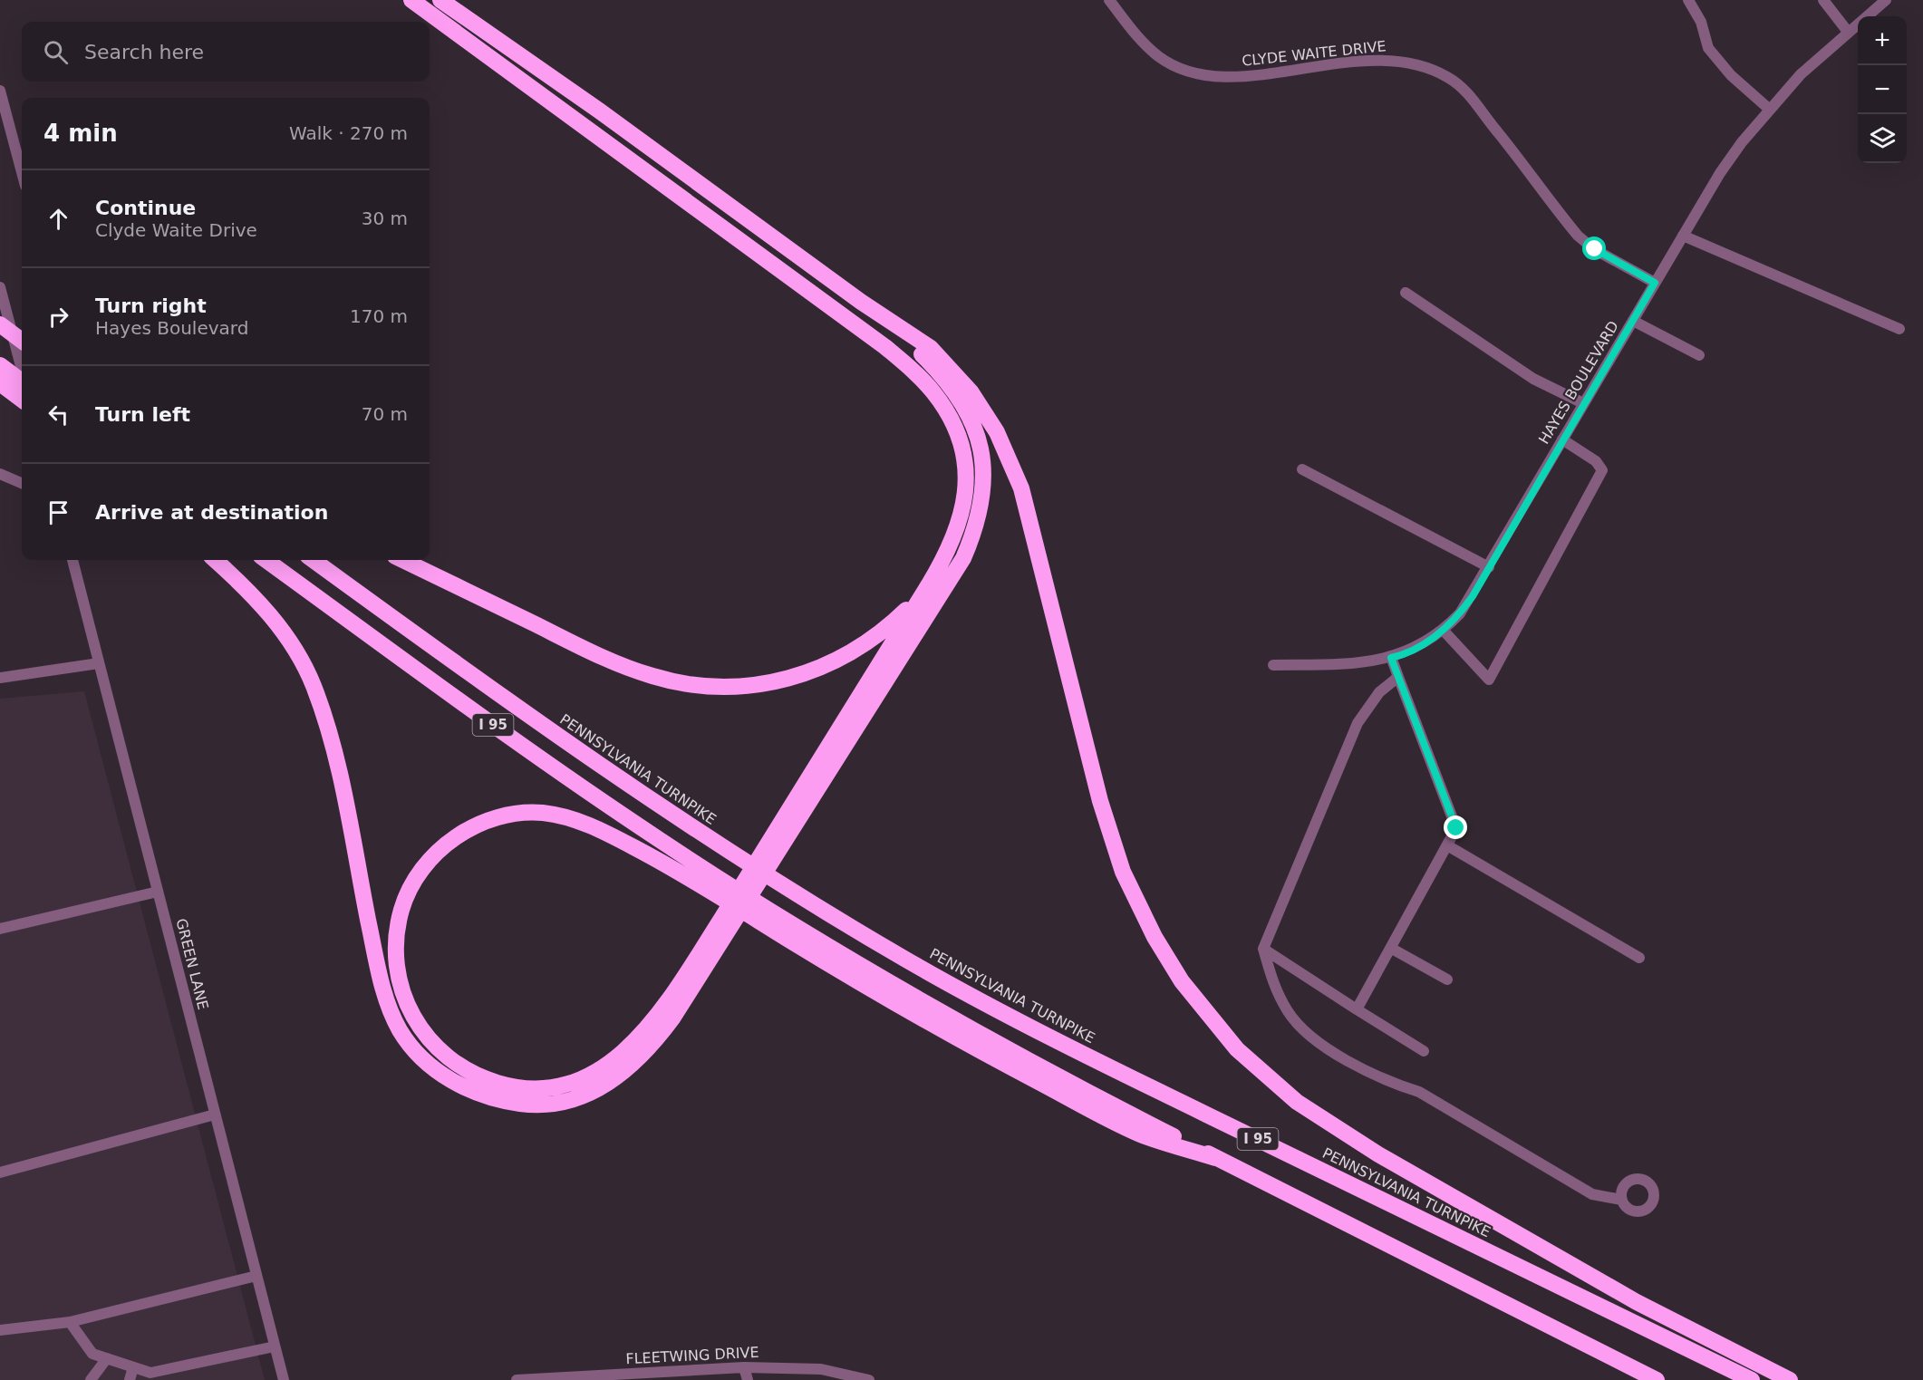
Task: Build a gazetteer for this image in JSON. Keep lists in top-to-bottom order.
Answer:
{
  "streets": {
    "highway": ["I 95", "PENNSYLVANIA TURNPIKE"],
    "street": [
      "CLYDE WAITE DRIVE",
      "HAYES BOULEVARD",
      "GREEN LANE",
      "FLEETWING DRIVE"
    ]
  },
  "crossings": [
    ["CLYDE WAITE DRIVE", "HAYES BOULEVARD"]
  ],
  "page": {
    "map_buttons": ["+", "−"],
    "search": "Search here",
    "heading": ["4 min", "Walk · 270 m"],
    "list": [
      ["Continue", "Clyde Waite Drive", "30 m"],
      ["Turn right", "Hayes Boulevard", "170 m"],
      ["Turn left", "70 m"],
      "Arrive at destination"
    ]
  }
}
